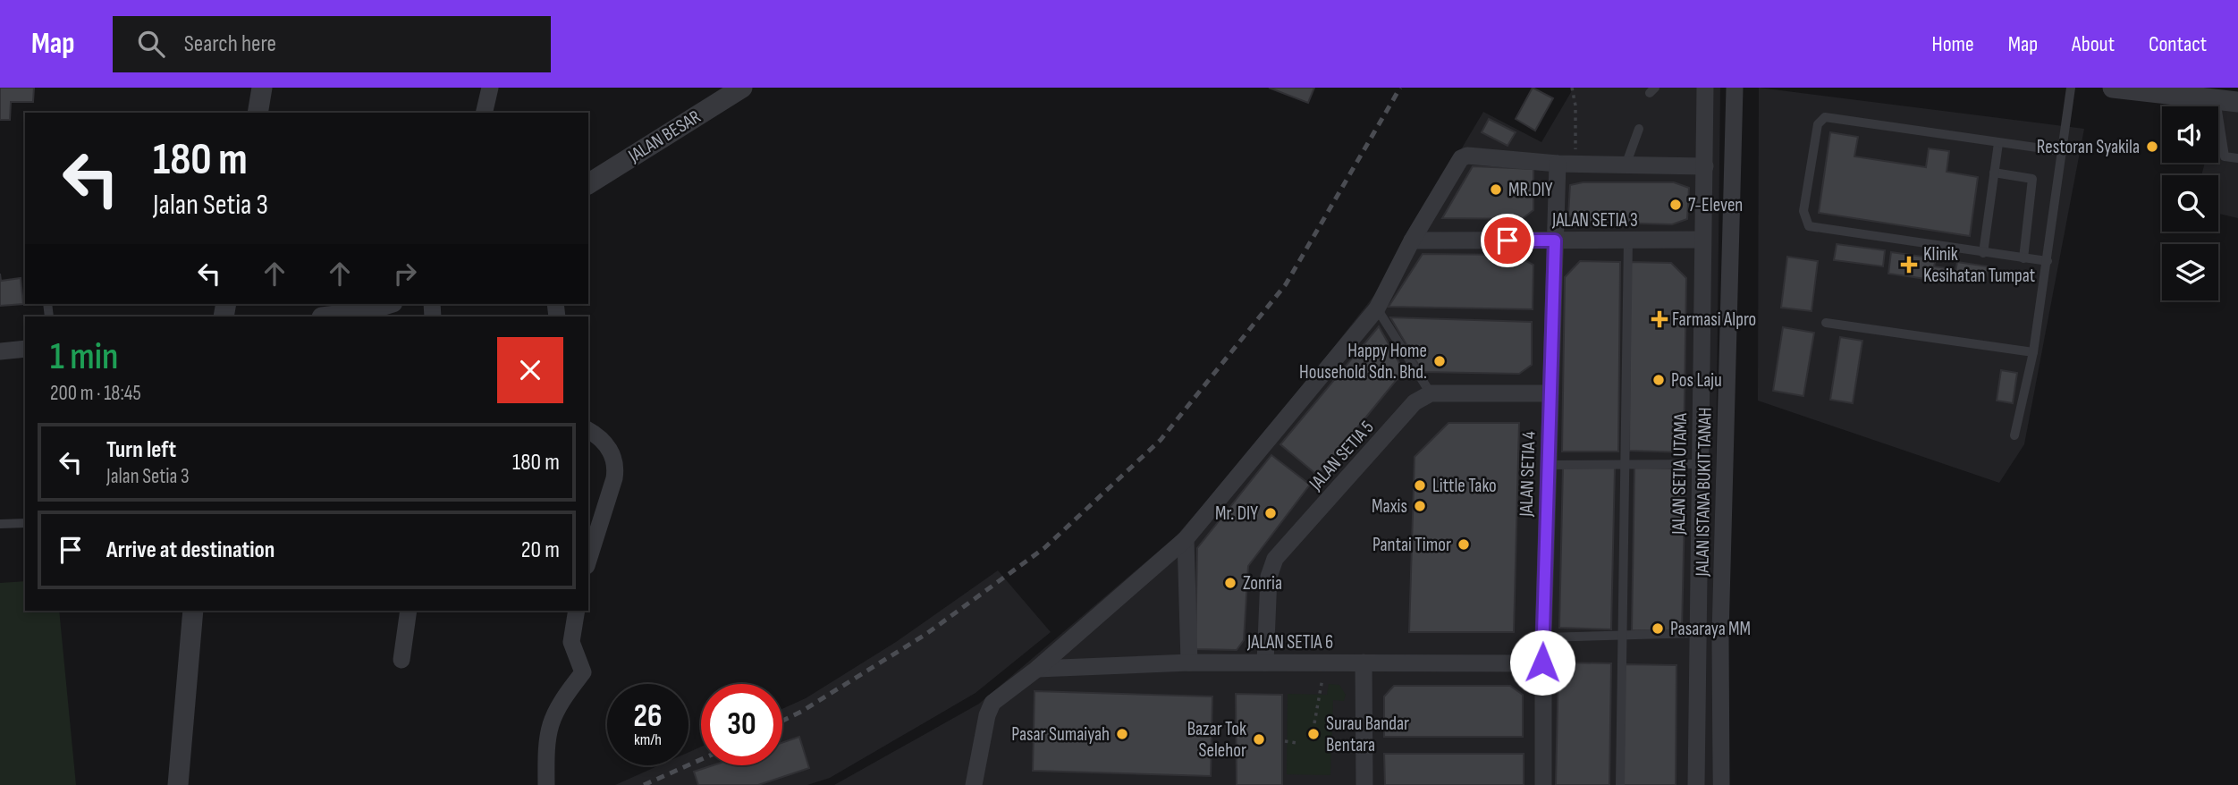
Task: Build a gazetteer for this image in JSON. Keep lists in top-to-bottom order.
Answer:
{
  "streets": {
    "street": [
      "JALAN BESAR",
      "JALAN SETIA 3",
      "JALAN SETIA 5",
      "JALAN SETIA 4",
      "JALAN SETIA UTAMA",
      "JALAN ISTANA BUKIT TANAH",
      "JALAN SETIA 6"
    ]
  },
  "crossings": [
    ["JALAN SETIA 3", "JALAN SETIA 4"],
    ["JALAN SETIA 3", "JALAN SETIA UTAMA"],
    ["JALAN SETIA 5", "JALAN SETIA 6"],
    ["JALAN SETIA 4", "JALAN SETIA 6"]
  ],
  "places": {
    "other": [
      "Restoran Syakila",
      "MR.DIY",
      "7-Eleven",
      "Happy Home Household Sdn. Bhd.",
      "Pos Laju",
      "Little Tako",
      "Maxis",
      "Mr. DIY",
      "Pantai Timor",
      "Zonria",
      "Pasaraya MM",
      "Pasar Sumaiyah",
      "Surau Bandar Bentara",
      "Bazar Tok Selehor"
    ],
    "health": ["Klinik Kesihatan Tumpat", "Farmasi Alpro"]
  },
  "page": {
    "header": "Map",
    "search": "Search here",
    "nav": [
      "Home",
      "Map",
      "About",
      "Contact"
    ],
    "turn": ["180 m", "Jalan Setia 3"],
    "heading": ["1 min", "200 m · 18:45"],
    "list": [
      {
        "name": "Turn left",
        "note": "Jalan Setia 3",
        "value": "180 m"
      },
      {
        "name": "Arrive at destination",
        "value": "20 m"
      }
    ],
    "speed": "26 km/h",
    "limit": "30"
  }
}
